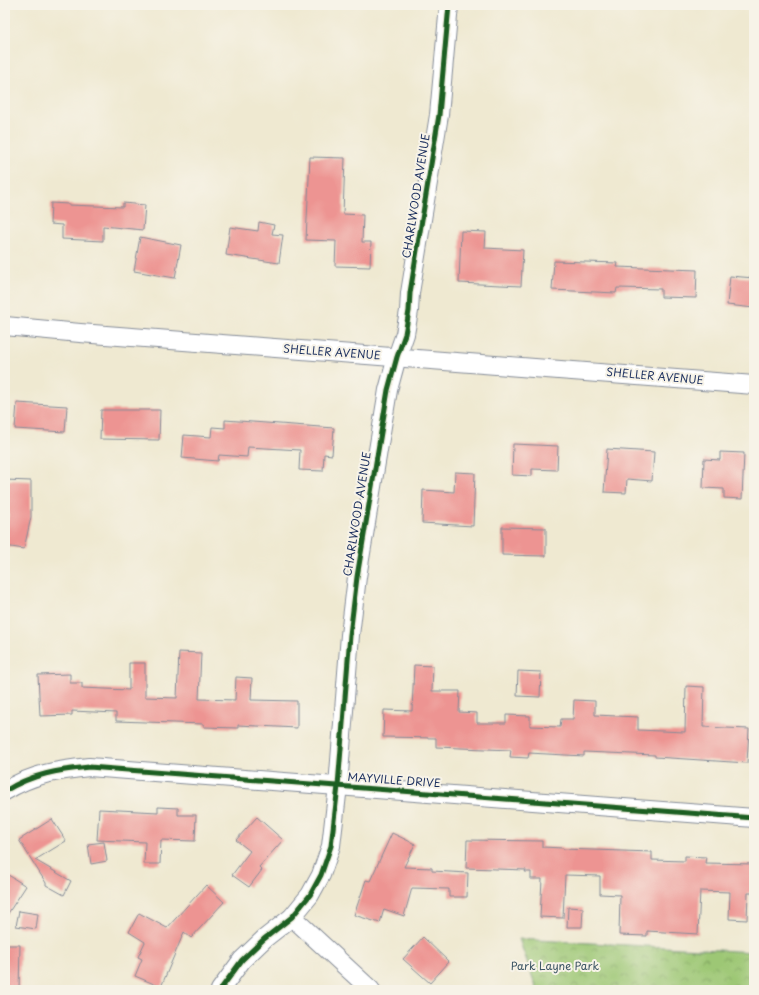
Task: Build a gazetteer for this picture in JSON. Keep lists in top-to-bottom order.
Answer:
{
  "streets": {
    "street": ["CHARLWOOD AVENUE", "SHELLER AVENUE", "MAYVILLE DRIVE"]
  },
  "crossings": [
    ["CHARLWOOD AVENUE", "SHELLER AVENUE"],
    ["CHARLWOOD AVENUE", "MAYVILLE DRIVE"]
  ],
  "parks": ["Park Layne Park"]
}
